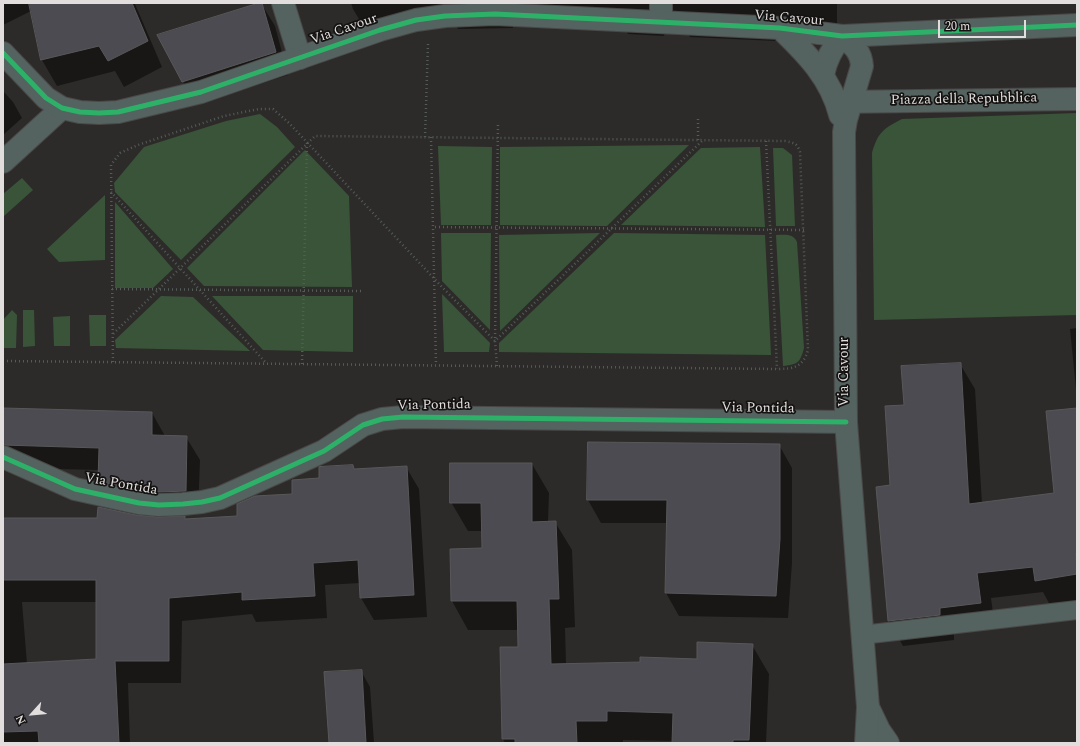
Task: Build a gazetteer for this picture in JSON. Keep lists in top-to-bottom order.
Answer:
{
  "streets": {
    "street": ["Via Cavour", "Piazza della Repubblica", "Via Pontida"]
  },
  "crossings": [
    ["Via Cavour", "Piazza della Repubblica"],
    ["Via Cavour", "Via Pontida"]
  ],
  "scale_bar": "20 m",
  "north": "bottom left"
}
